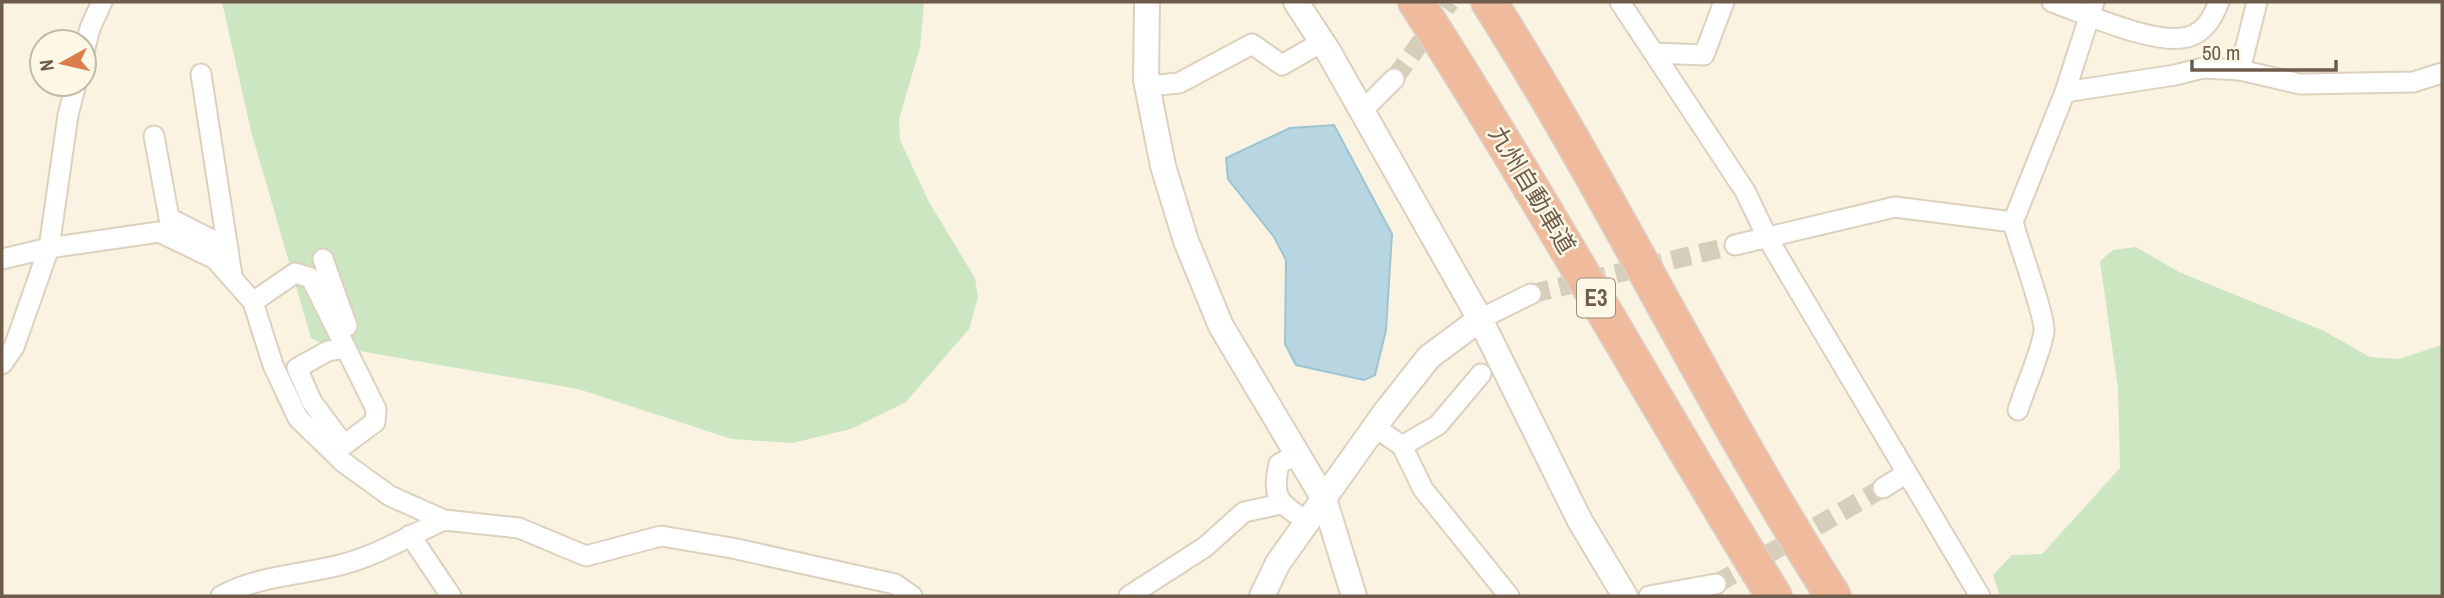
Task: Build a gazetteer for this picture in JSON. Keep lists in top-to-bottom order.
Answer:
{
  "streets": {
    "highway": ["九州自動車道", "E3"]
  },
  "scale_bar": "50 m",
  "north": "left"
}
